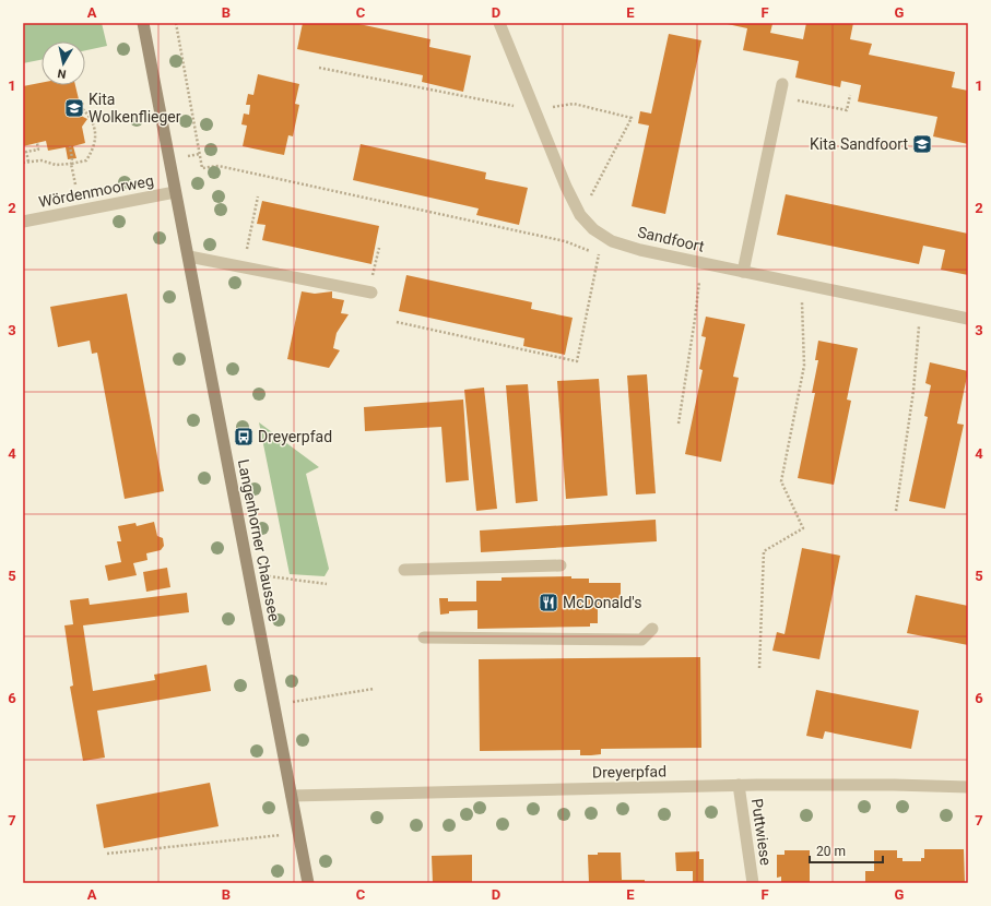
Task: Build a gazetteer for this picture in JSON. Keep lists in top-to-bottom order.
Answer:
{
  "streets": {
    "main road": ["Langenhorner Chaussee"],
    "street": [
      "Wördenmoorweg",
      "Sandfoort",
      "Dreyerpfad",
      "Puttwiese"
    ]
  },
  "crossings": [
    ["Wördenmoorweg", "Langenhorner Chaussee"],
    ["Langenhorner Chaussee", "Dreyerpfad"],
    ["Dreyerpfad", "Puttwiese"]
  ],
  "places": {
    "school or university": ["Kita Wolkenflieger", "Kita Sandfoort"],
    "bus stop": ["Dreyerpfad"],
    "restaurant": ["McDonald's"]
  },
  "scale_bar": "20 m",
  "north": "bottom",
  "grid": {
    "columns": [
      "A",
      "B",
      "C",
      "D",
      "E",
      "F",
      "G"
    ],
    "rows": [
      "1",
      "2",
      "3",
      "4",
      "5",
      "6",
      "7"
    ]
  }
}
